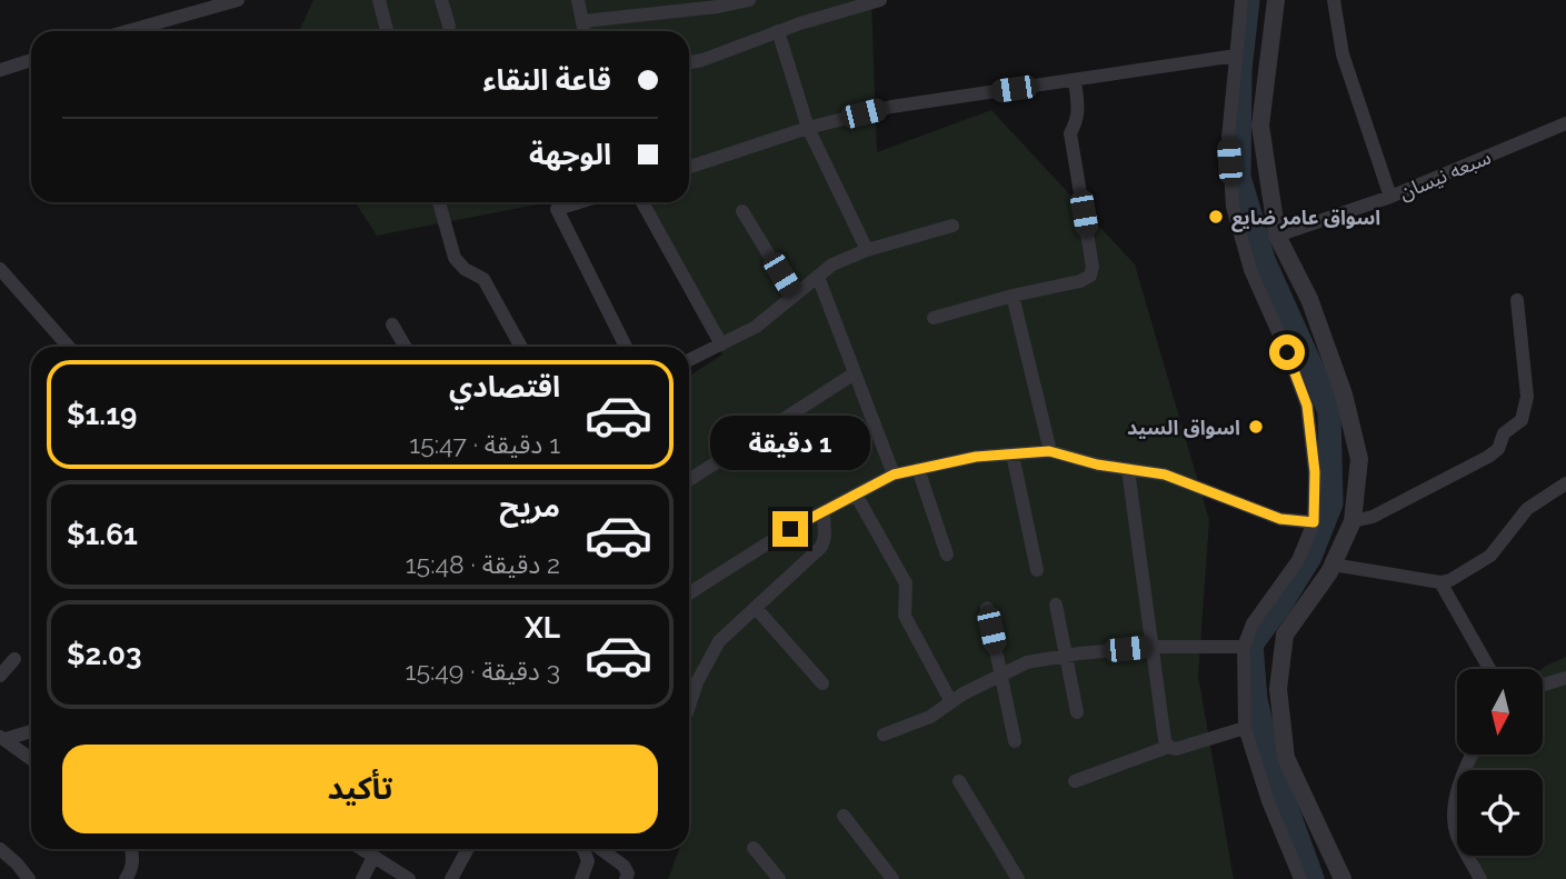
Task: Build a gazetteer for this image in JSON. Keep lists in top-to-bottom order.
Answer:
{
  "streets": {
    "street": ["سبعه نيسان"]
  },
  "places": ["اسواق عامر ضايع", "اسواق السيد"],
  "north": "bottom",
  "page": {
    "banner": ["قاعة النقاء", "الوجهة"],
    "list": [
      {
        "name": "اقتصادي",
        "note": "1 دقيقة · 15:47",
        "value": "$1.19"
      },
      {
        "name": "مريح",
        "note": "2 دقيقة · 15:48",
        "value": "$1.61"
      },
      {
        "name": "XL",
        "note": "3 دقيقة · 15:49",
        "value": "$2.03"
      }
    ],
    "bubble": "1 دقيقة",
    "buttons": "تأكيد"
  }
}
